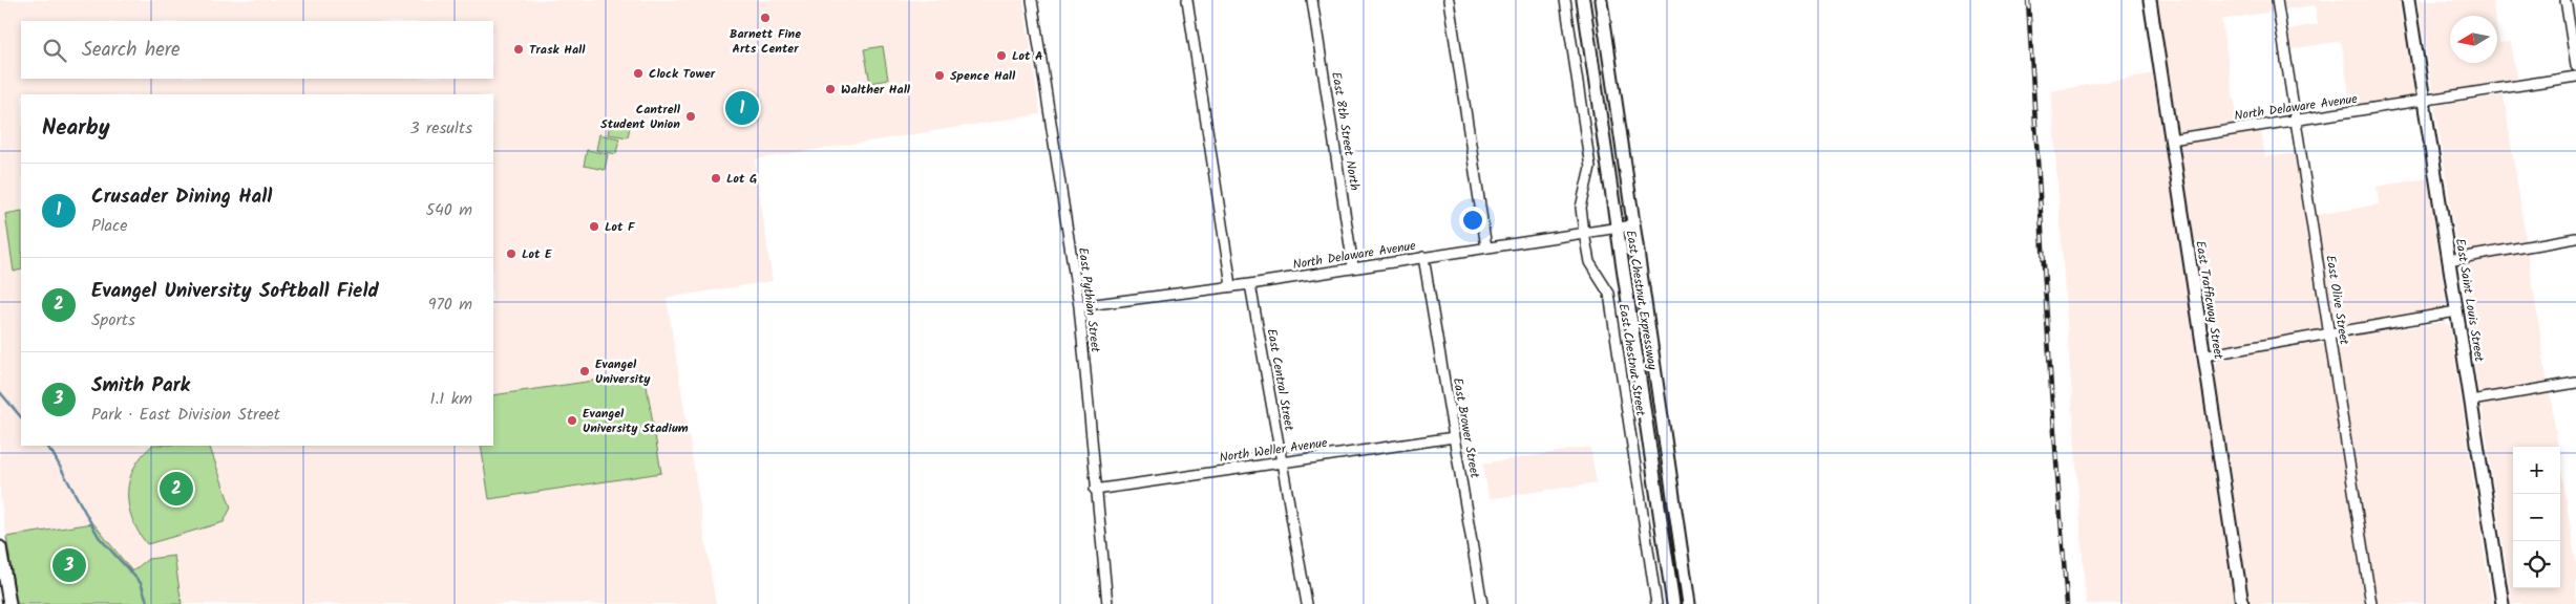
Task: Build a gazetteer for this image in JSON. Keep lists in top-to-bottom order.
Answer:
{
  "streets": {
    "main road": ["East Chestnut Expressway", "East Trafficway Street", "East Saint Louis Street"],
    "street": [
      "North Delaware Avenue",
      "East 8th Street North",
      "East Pythian Street",
      "East Olive Street",
      "East Chestnut Street",
      "East Central Street",
      "East Brower Street",
      "North Weller Avenue"
    ]
  },
  "crossings": [
    ["North Delaware Avenue", "East 8th Street North"],
    ["North Delaware Avenue", "East Pythian Street"],
    ["North Delaware Avenue", "East Chestnut Expressway"],
    ["North Delaware Avenue", "East Trafficway Street"],
    ["North Delaware Avenue", "East Olive Street"],
    ["North Delaware Avenue", "East Saint Louis Street"],
    ["North Delaware Avenue", "East Chestnut Street"],
    ["North Delaware Avenue", "East Central Street"],
    ["North Delaware Avenue", "East Brower Street"],
    ["East Pythian Street", "North Weller Avenue"],
    ["East Central Street", "North Weller Avenue"],
    ["East Brower Street", "North Weller Avenue"]
  ],
  "places": [
    "Barnett Fine Arts Center",
    "Trask Hall",
    "Lot A",
    "Clock Tower",
    "Spence Hall",
    "Walther Hall",
    "Cantrell Student Union",
    "Lot G",
    "Lot F",
    "Lot E",
    "Evangel University",
    "Evangel University Stadium"
  ],
  "north": "left",
  "page": {
    "search": "Search here",
    "pins": ["1", "2", "3"],
    "heading": ["Nearby", "3 results"],
    "list": [
      {
        "mark": "1",
        "name": "Crusader Dining Hall",
        "note": "Place",
        "value": "540 m"
      },
      {
        "mark": "2",
        "name": "Evangel University Softball Field",
        "note": "Sports",
        "value": "970 m"
      },
      {
        "mark": "3",
        "name": "Smith Park",
        "note": "Park · East Division Street",
        "value": "1.1 km"
      }
    ],
    "map_buttons": ["+", "−"]
  }
}
